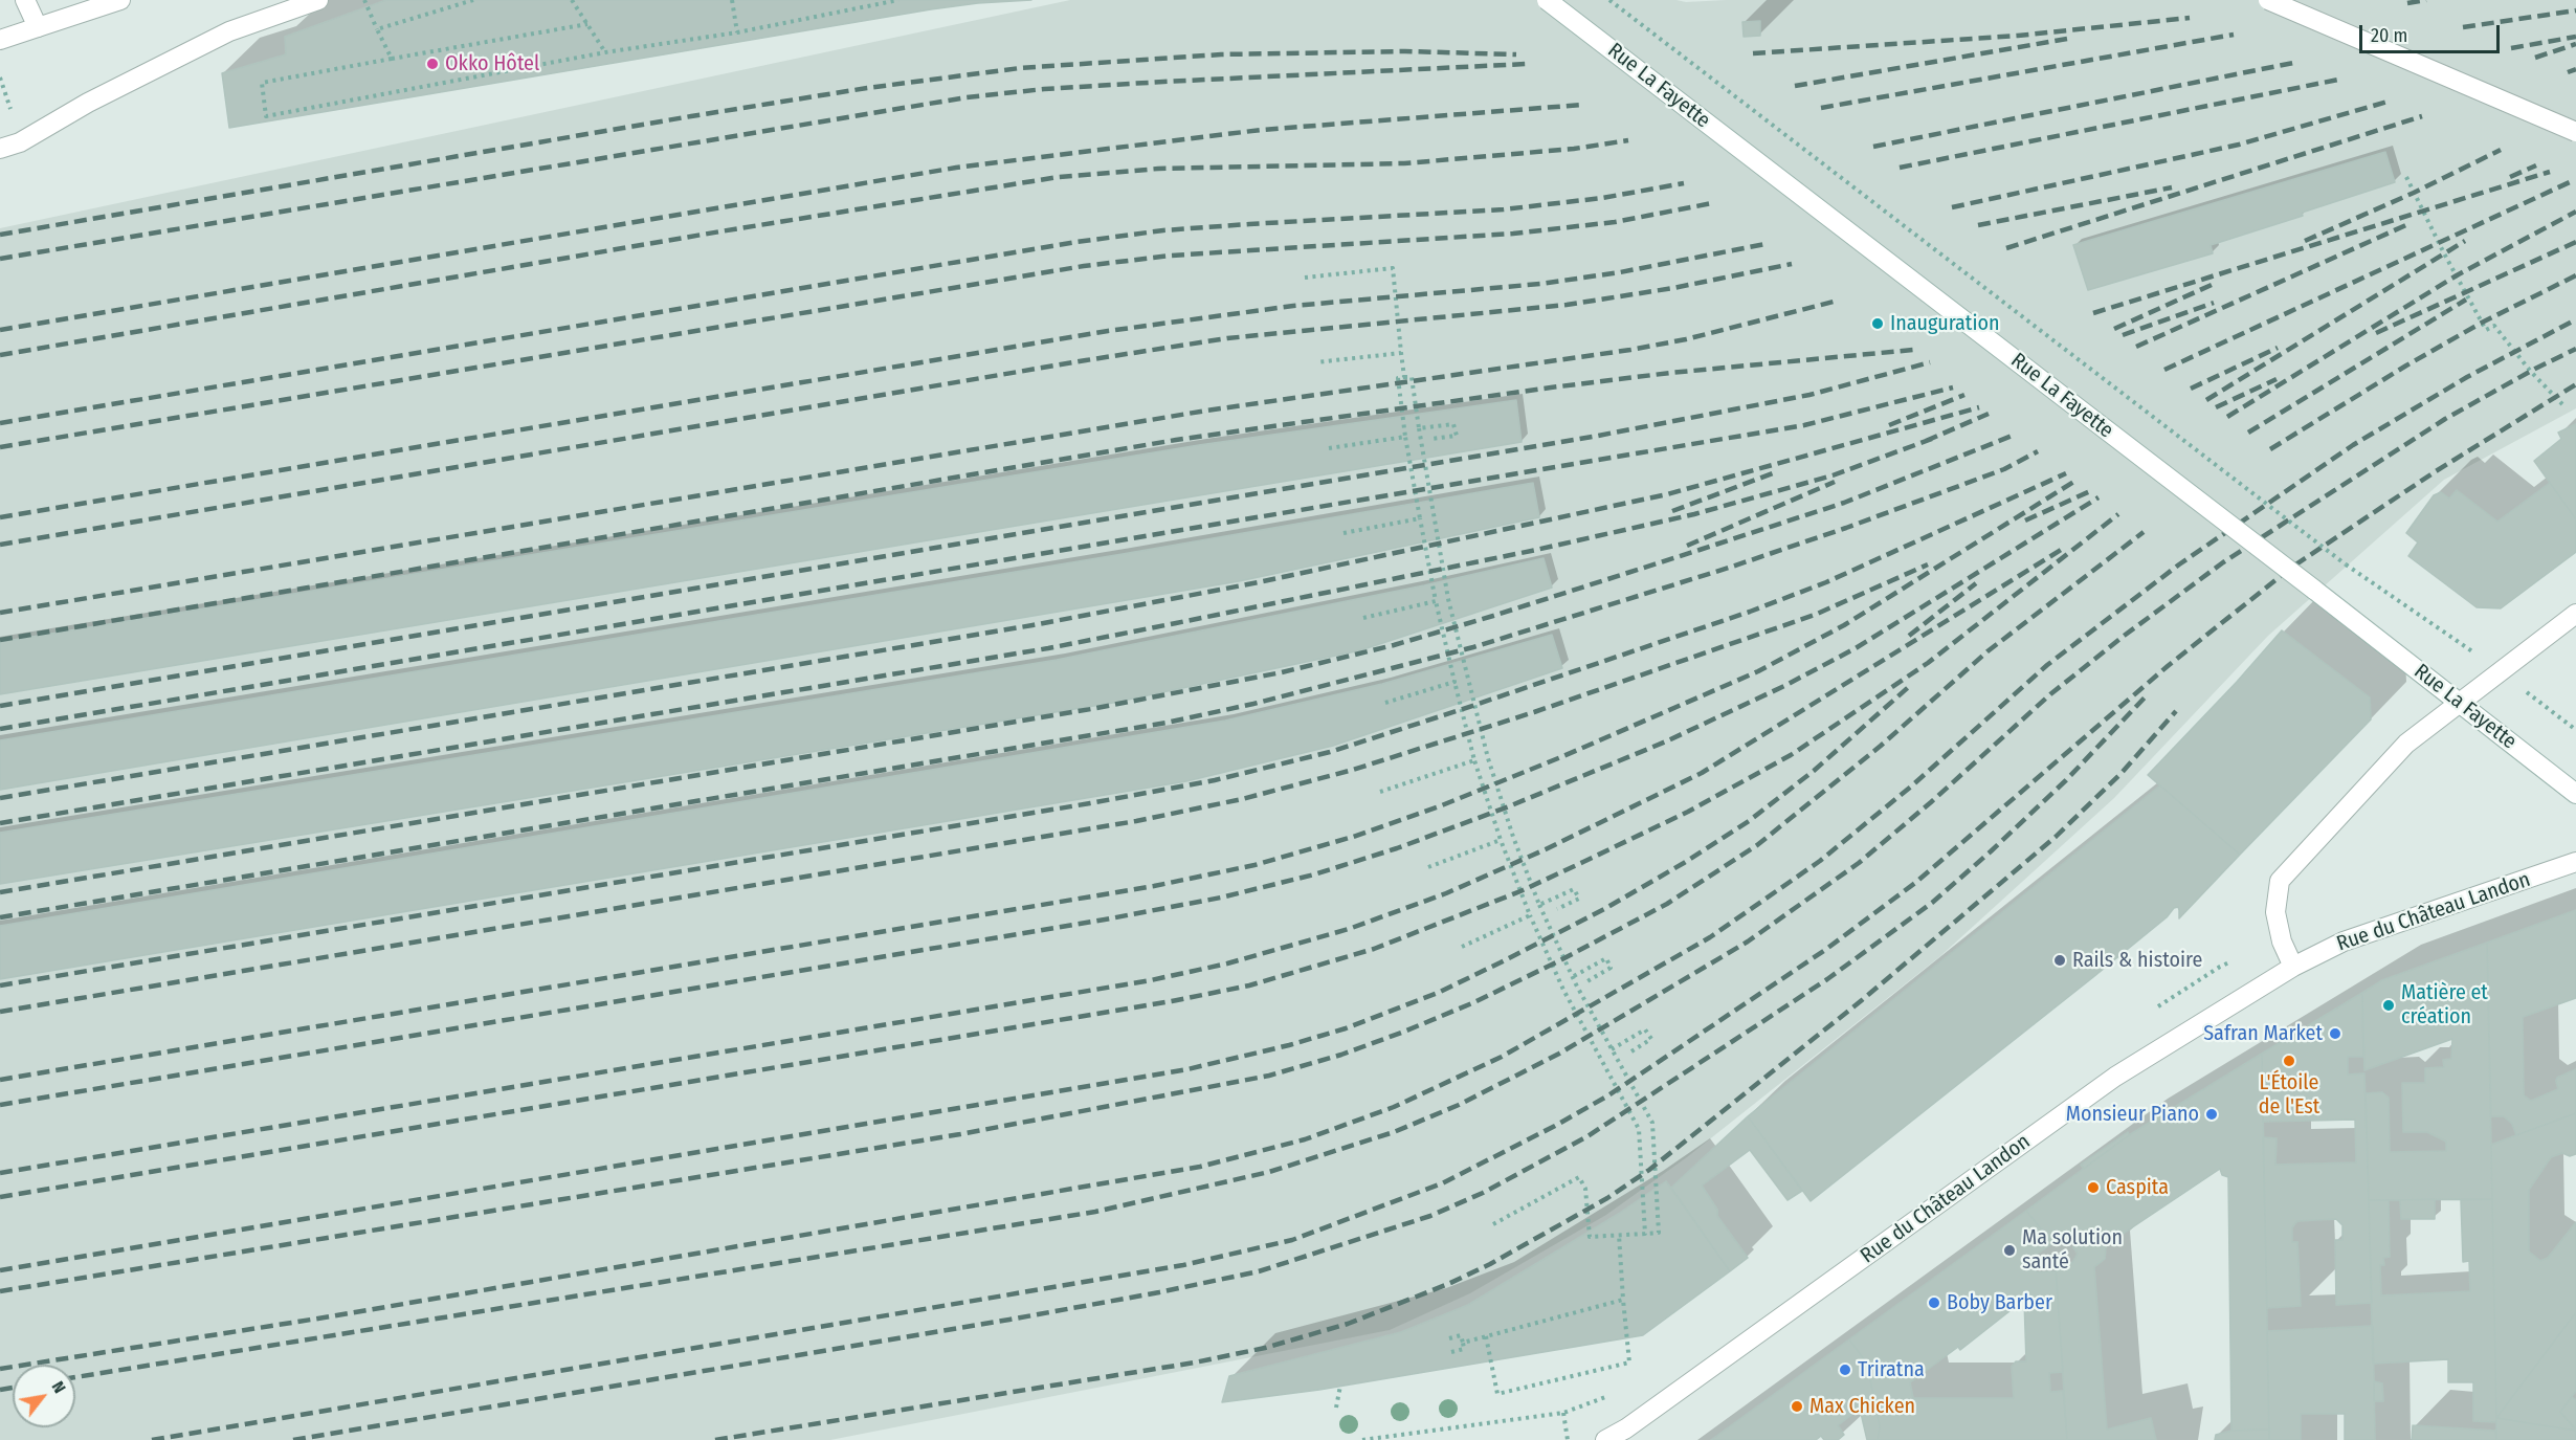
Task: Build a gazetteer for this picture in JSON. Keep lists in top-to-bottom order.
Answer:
{
  "streets": {
    "street": ["Rue La Fayette", "Rue du Château Landon"]
  },
  "places": [
    "Okko Hôtel",
    "Inauguration",
    "Rails & histoire",
    "Matière et création",
    "Safran Market",
    "L'Étoile de l'Est",
    "Monsieur Piano",
    "Caspita",
    "Ma solution santé",
    "Boby Barber",
    "Triratna",
    "Max Chicken"
  ],
  "scale_bar": "20 m",
  "north": "top right"
}
